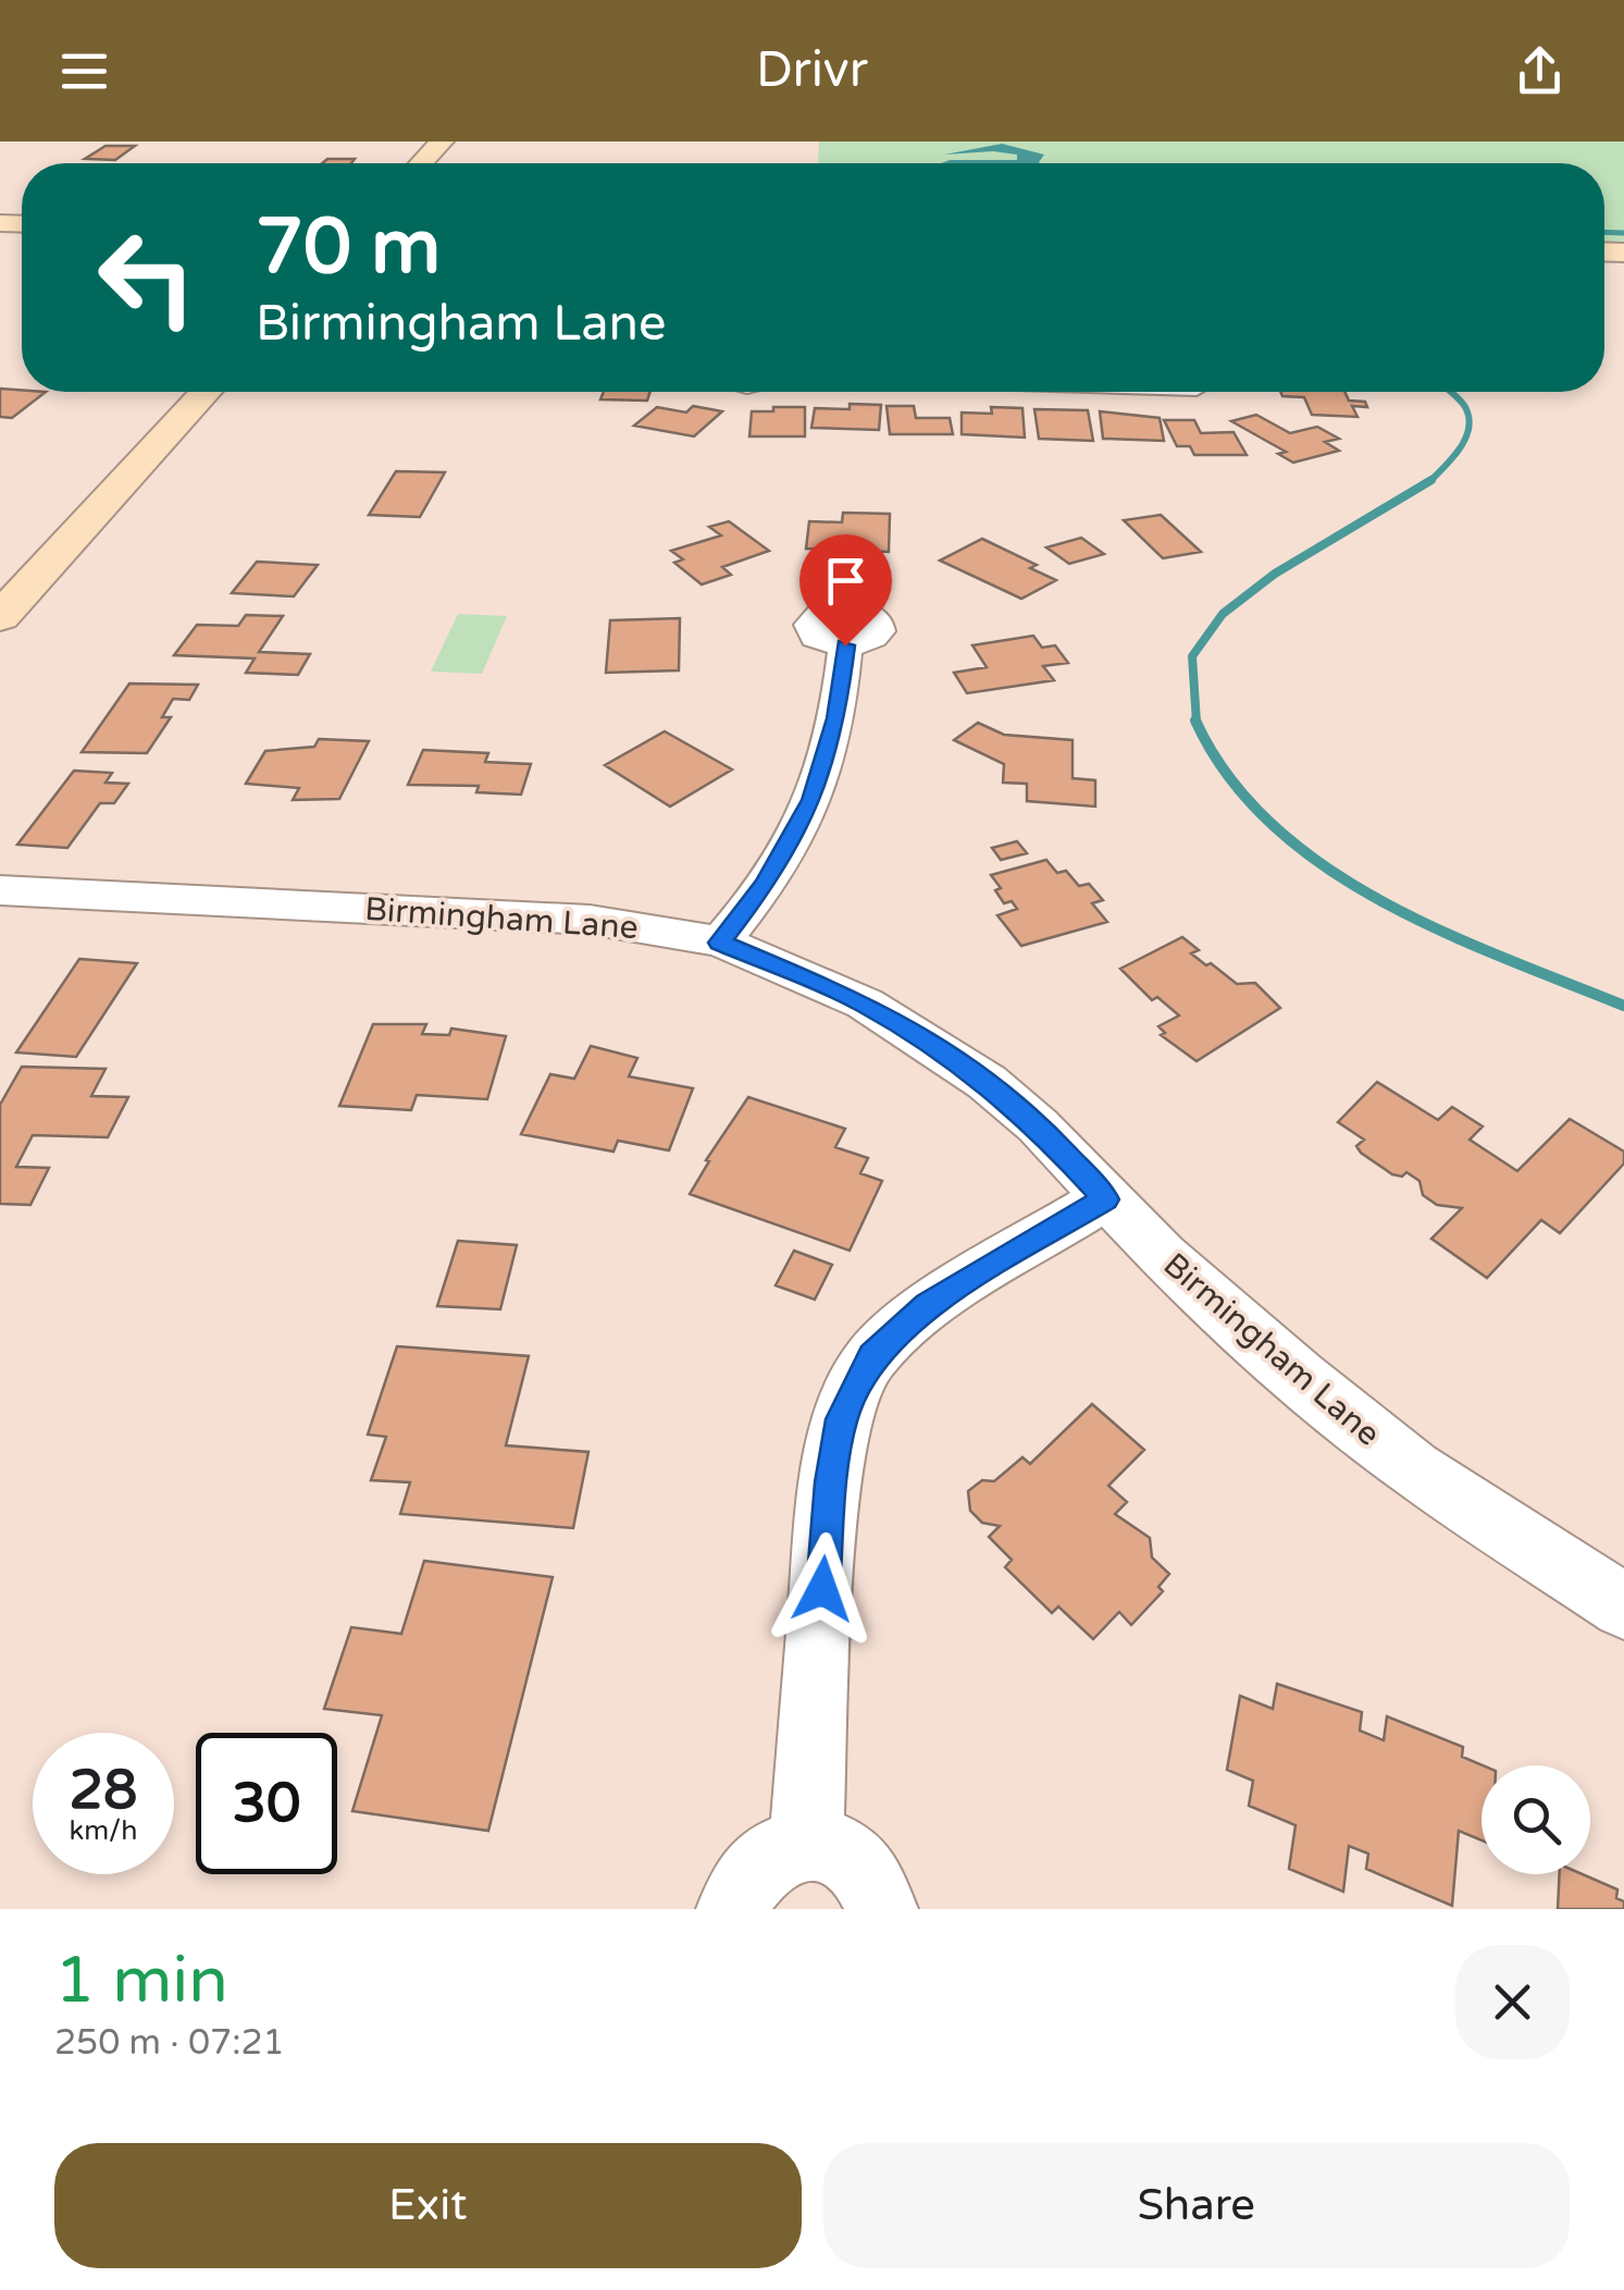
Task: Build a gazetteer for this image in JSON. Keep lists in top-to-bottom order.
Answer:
{
  "streets": {
    "street": ["Birmingham Lane"]
  },
  "page": {
    "header": "Drivr",
    "turn": ["70 m", "Birmingham Lane"],
    "speed": "28 km/h",
    "limit": "30",
    "heading": ["1 min", "250 m · 07:21"],
    "buttons": ["Exit", "Share"]
  }
}
